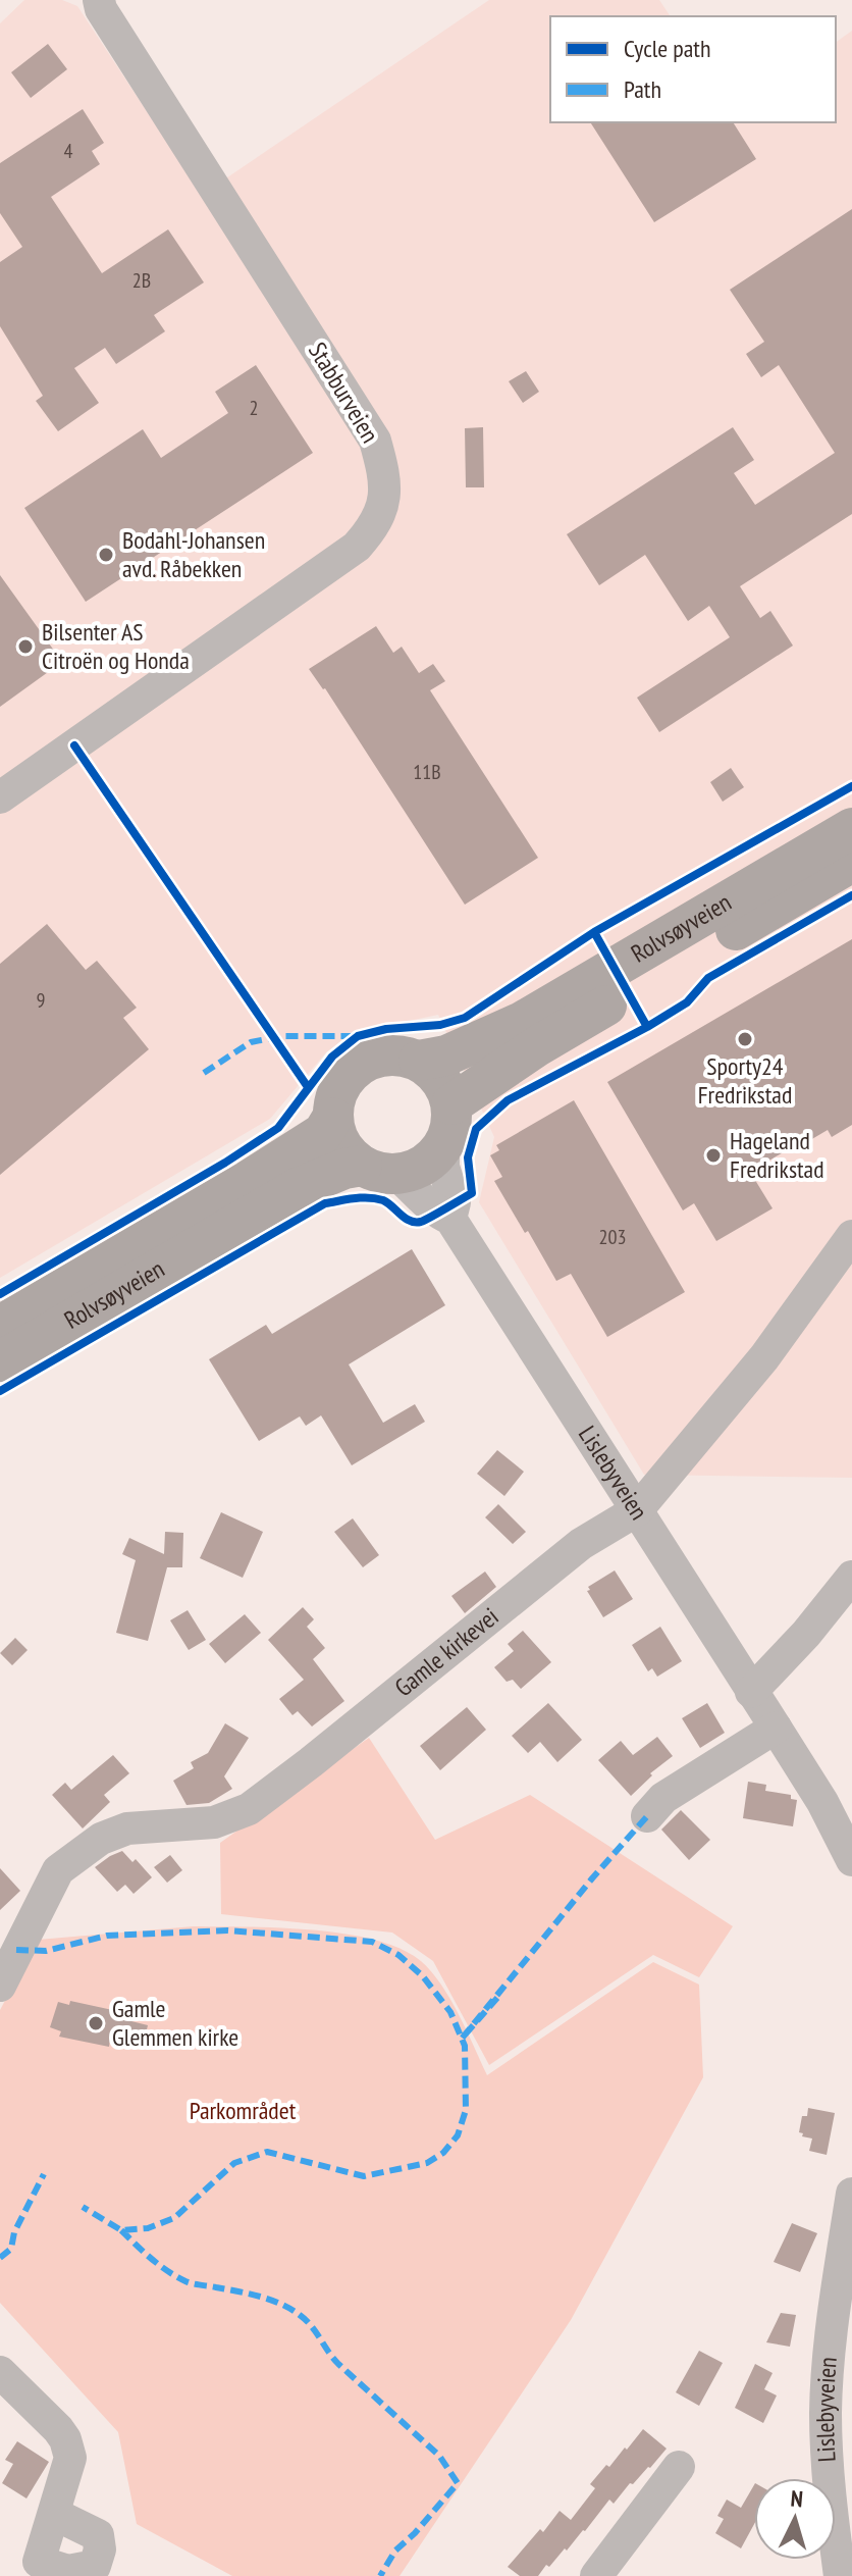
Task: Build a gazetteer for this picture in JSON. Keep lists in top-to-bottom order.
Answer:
{
  "streets": {
    "main road": ["Rolvsøyveien"],
    "street": ["Stabburveien", "Lislebyveien", "Gamle kirkevei"]
  },
  "crossings": [
    ["Rolvsøyveien", "Lislebyveien"],
    ["Lislebyveien", "Gamle kirkevei"]
  ],
  "parks": ["Parkområdet"],
  "places": [
    "Bodahl-Johansen avd. Råbekken",
    "Bilsenter AS Citroën og Honda",
    "Sporty24 Fredrikstad",
    "Hageland Fredrikstad",
    "Gamle Glemmen kirke"
  ],
  "house_numbers": [
    "4",
    "2B",
    "2",
    "11B",
    "9",
    "203"
  ],
  "legend": ["Cycle path", "Path"],
  "north": "top"
}
